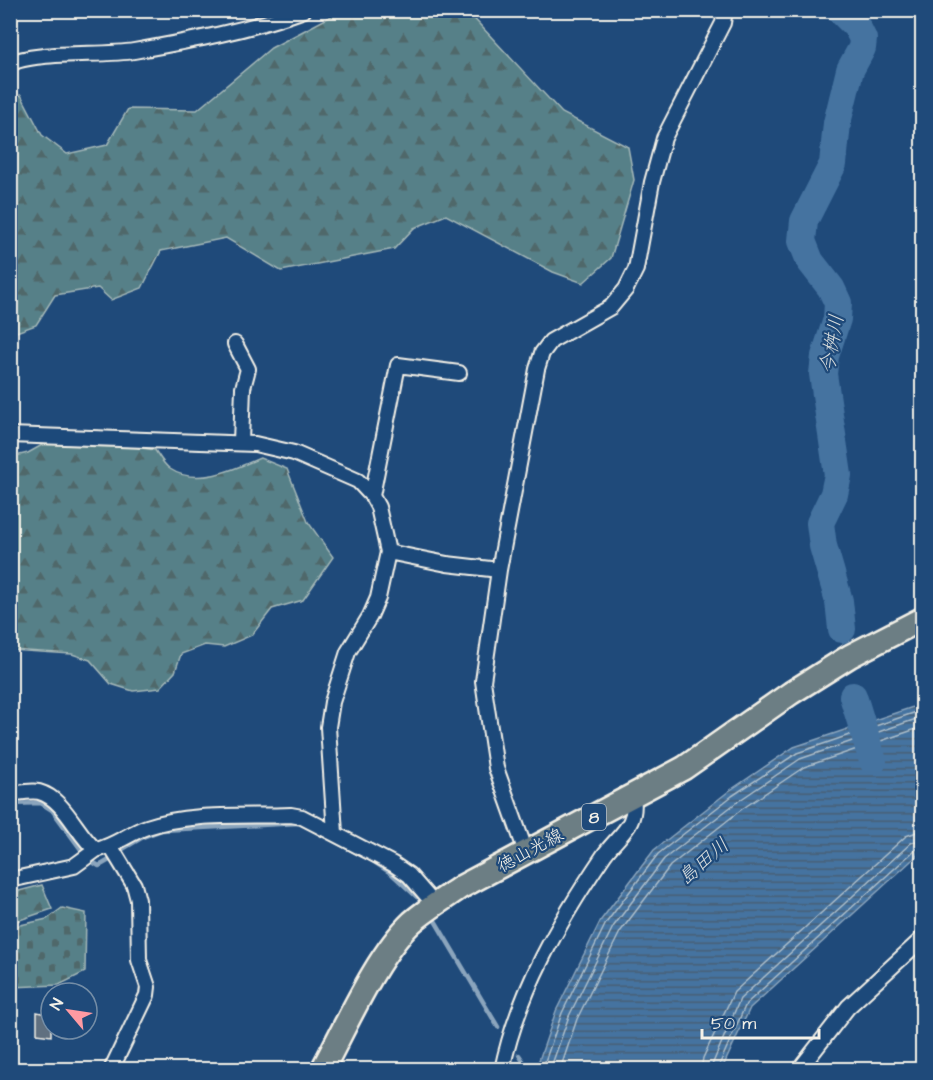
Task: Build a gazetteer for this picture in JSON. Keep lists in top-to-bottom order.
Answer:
{
  "streets": {
    "main road": ["8", "徳山光線"]
  },
  "water": ["今桝川", "島田川"],
  "scale_bar": "50 m",
  "north": "top left"
}
